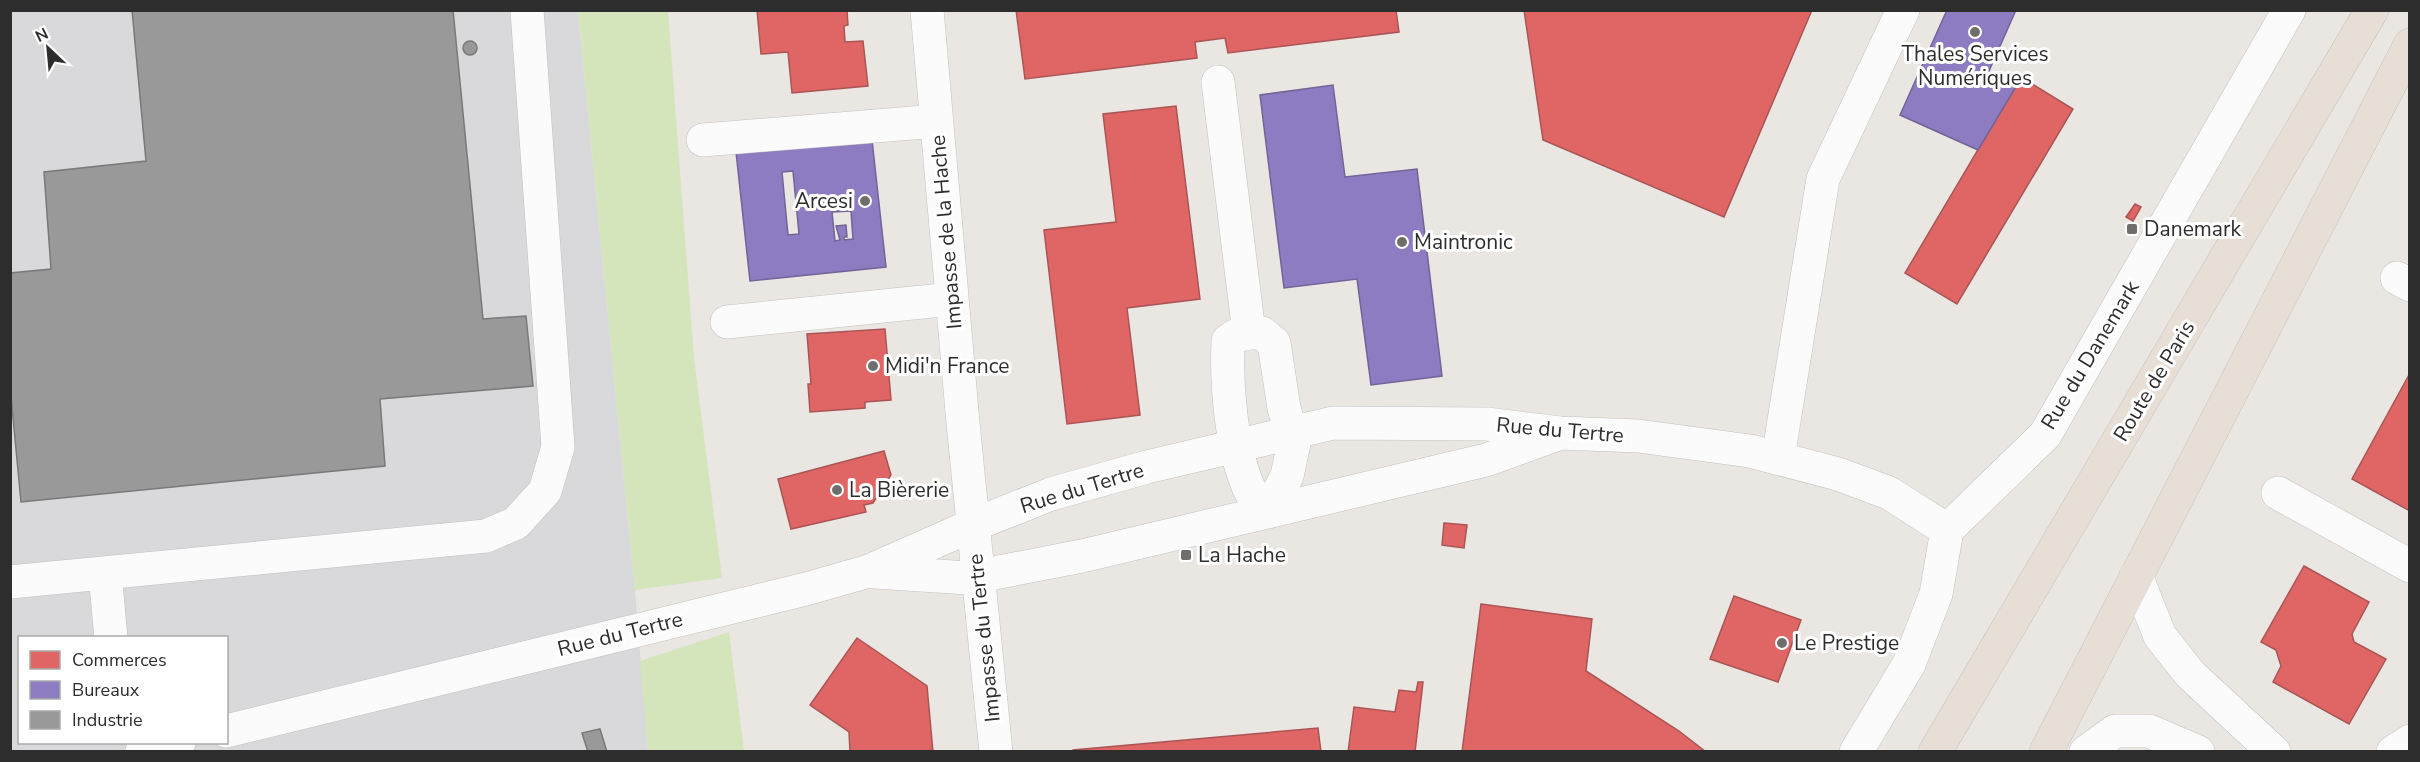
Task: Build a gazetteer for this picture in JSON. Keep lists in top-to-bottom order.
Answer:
{
  "streets": {
    "main road": ["Route de Paris"],
    "street": [
      "Impasse de la Hache",
      "Rue du Danemark",
      "Rue du Tertre",
      "Impasse du Tertre"
    ]
  },
  "crossings": [
    ["Impasse de la Hache", "Rue du Tertre"],
    ["Impasse de la Hache", "Impasse du Tertre"],
    ["Rue du Danemark", "Rue du Tertre"],
    ["Rue du Tertre", "Impasse du Tertre"]
  ],
  "places": {
    "other": [
      "Thales Services Numériques",
      "Arcesi",
      "Maintronic",
      "Midi'n France",
      "La Bièrerie",
      "Le Prestige"
    ],
    "transit": ["Danemark", "La Hache"]
  },
  "legend": ["Commerces", "Bureaux", "Industrie"],
  "north": "top left"
}
